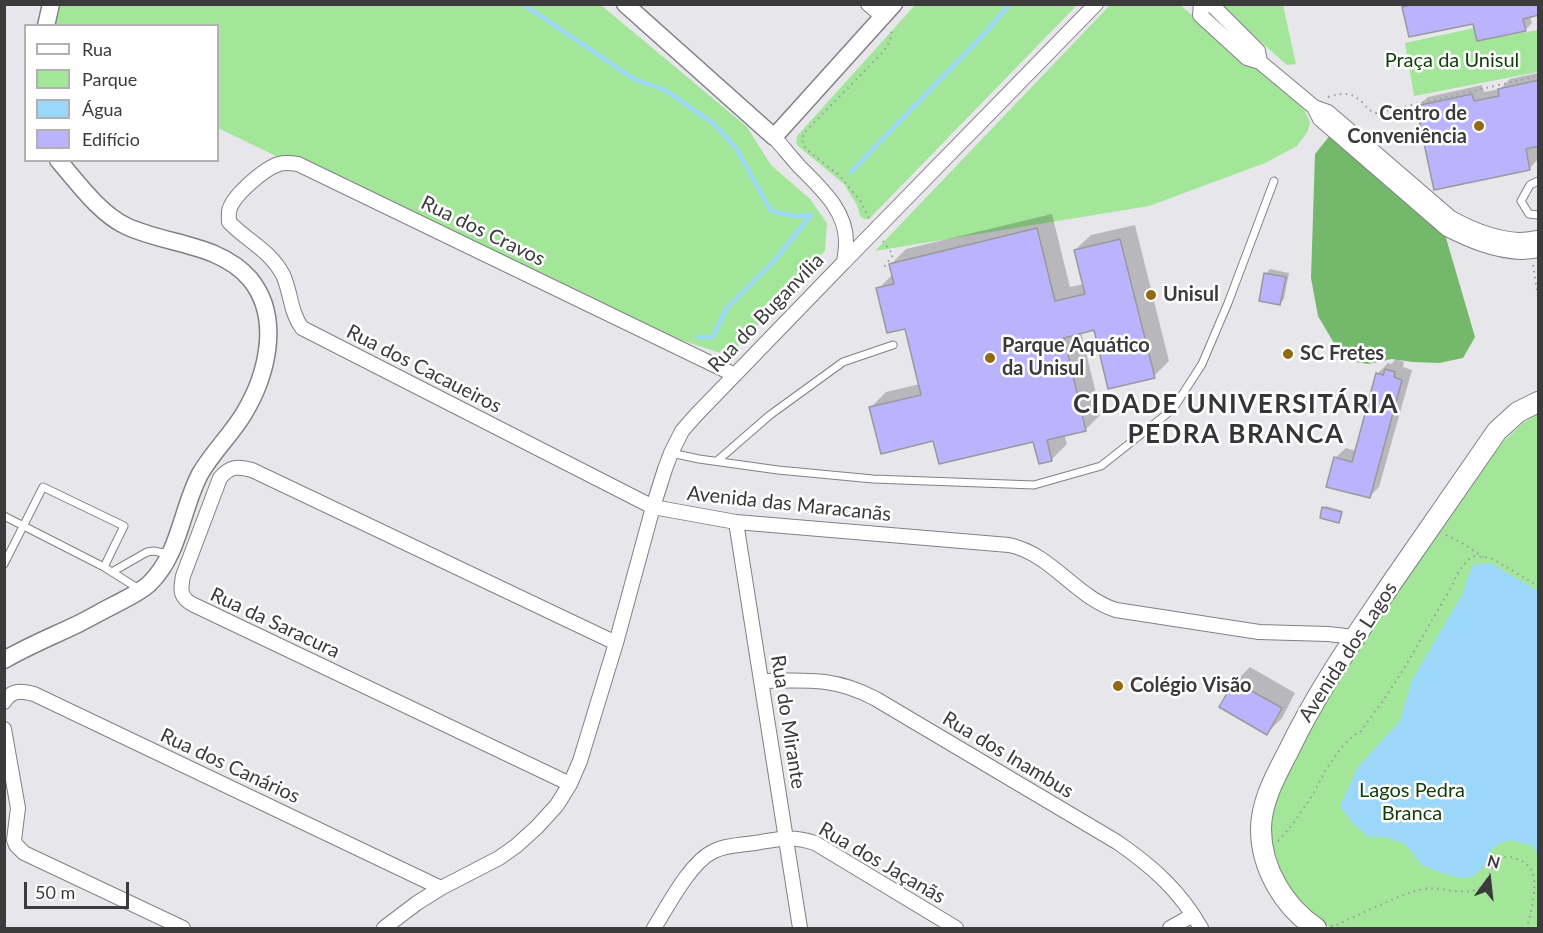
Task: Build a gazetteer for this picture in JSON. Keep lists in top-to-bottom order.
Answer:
{
  "streets": {
    "main road": ["Avenida dos Lagos"],
    "street": [
      "Rua dos Cravos",
      "Rua do Buganvília",
      "Rua dos Cacaueiros",
      "Avenida das Maracanãs",
      "Rua da Saracura",
      "Rua do Mirante",
      "Rua dos Inambus",
      "Rua dos Canários",
      "Rua dos Jaçanãs"
    ]
  },
  "crossings": [
    ["Rua dos Cravos", "Rua do Buganvília"],
    ["Rua dos Cravos", "Rua dos Cacaueiros"],
    ["Rua do Buganvília", "Rua dos Cacaueiros"],
    ["Rua do Buganvília", "Avenida das Maracanãs"],
    ["Rua dos Cacaueiros", "Avenida das Maracanãs"],
    ["Avenida das Maracanãs", "Avenida dos Lagos"],
    ["Avenida das Maracanãs", "Rua do Mirante"],
    ["Rua do Mirante", "Rua dos Inambus"],
    ["Rua do Mirante", "Rua dos Jaçanãs"]
  ],
  "districts": ["CIDADE UNIVERSITÁRIA PEDRA BRANCA"],
  "parks": ["Praça da Unisul", "Lagos Pedra Branca"],
  "places": [
    "Centro de Conveniência",
    "Unisul",
    "SC Fretes",
    "Parque Aquático da Unisul",
    "Colégio Visão"
  ],
  "legend": [
    "Rua",
    "Parque",
    "Água",
    "Edifício"
  ],
  "scale_bar": "50 m",
  "north": "top"
}
